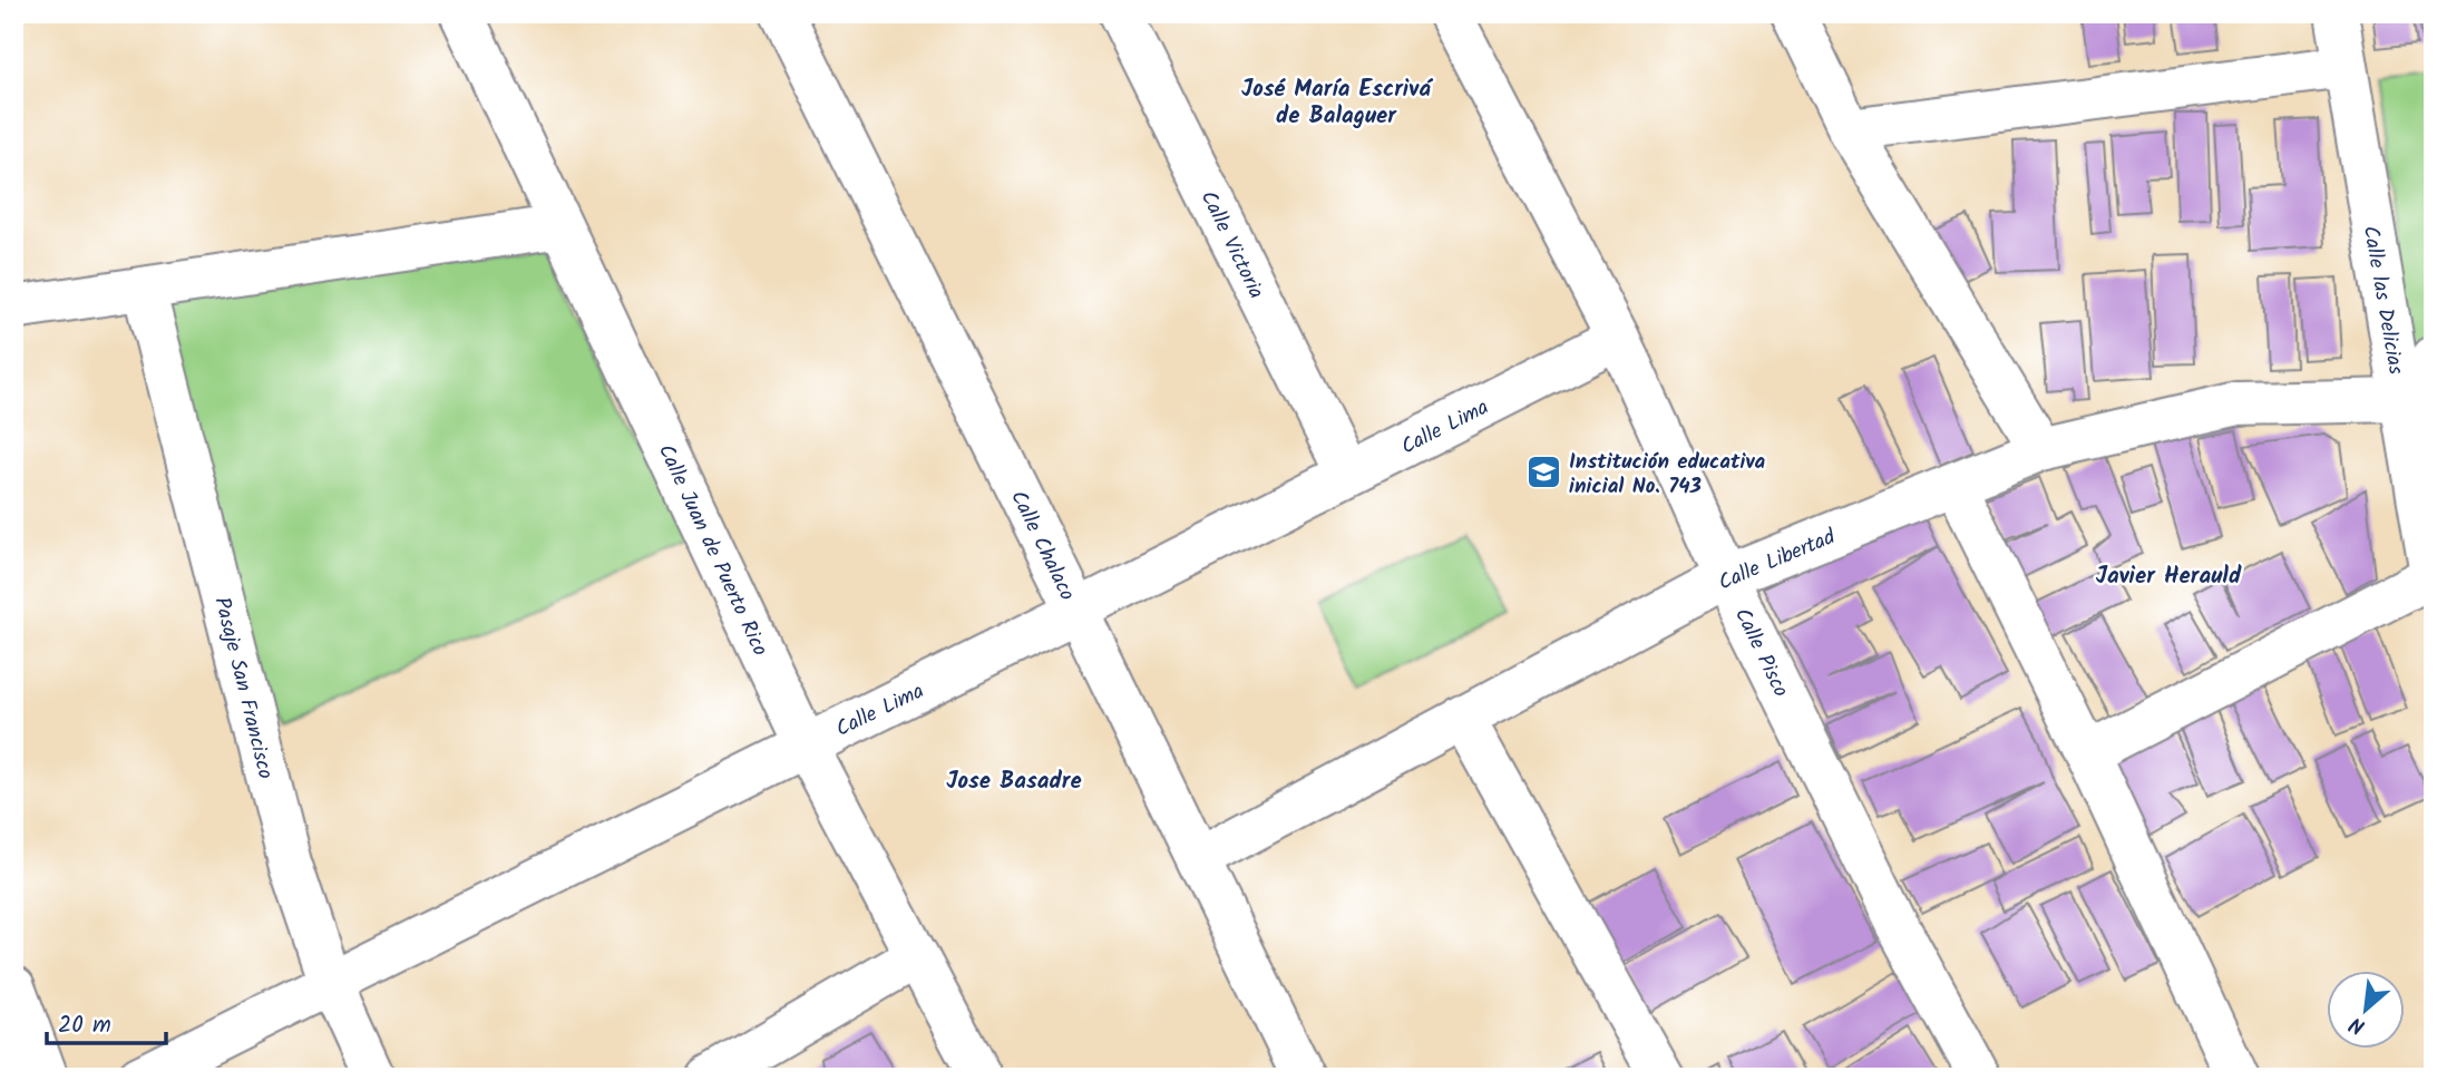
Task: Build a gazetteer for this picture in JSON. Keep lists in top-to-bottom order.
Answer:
{
  "streets": {
    "street": [
      "Calle Victoria",
      "Calle las Delicias",
      "Calle Lima",
      "Calle Chalaco",
      "Calle Juan de Puerto Rico",
      "Calle Libertad",
      "Calle Pisco",
      "Pasaje San Francisco"
    ]
  },
  "crossings": [
    ["Calle Victoria", "Calle Lima"],
    ["Calle las Delicias", "Calle Libertad"],
    ["Calle Lima", "Calle Chalaco"],
    ["Calle Lima", "Calle Juan de Puerto Rico"],
    ["Calle Lima", "Calle Pisco"],
    ["Calle Lima", "Pasaje San Francisco"],
    ["Calle Chalaco", "Calle Libertad"],
    ["Calle Libertad", "Calle Pisco"]
  ],
  "districts": ["José María Escrivá de Balaguer", "Javier Herauld", "Jose Basadre"],
  "places": {
    "school or university": ["Institución educativa inicial No. 743"]
  },
  "scale_bar": "20 m",
  "north": "bottom left"
}
